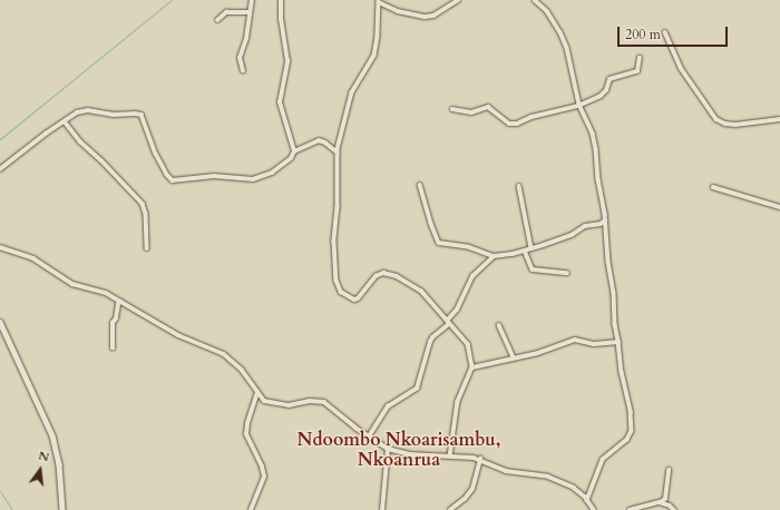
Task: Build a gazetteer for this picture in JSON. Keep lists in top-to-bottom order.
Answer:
{
  "districts": ["Ndoombo Nkoarisambu, Nkoanrua"],
  "scale_bar": "200 m",
  "north": "top"
}
